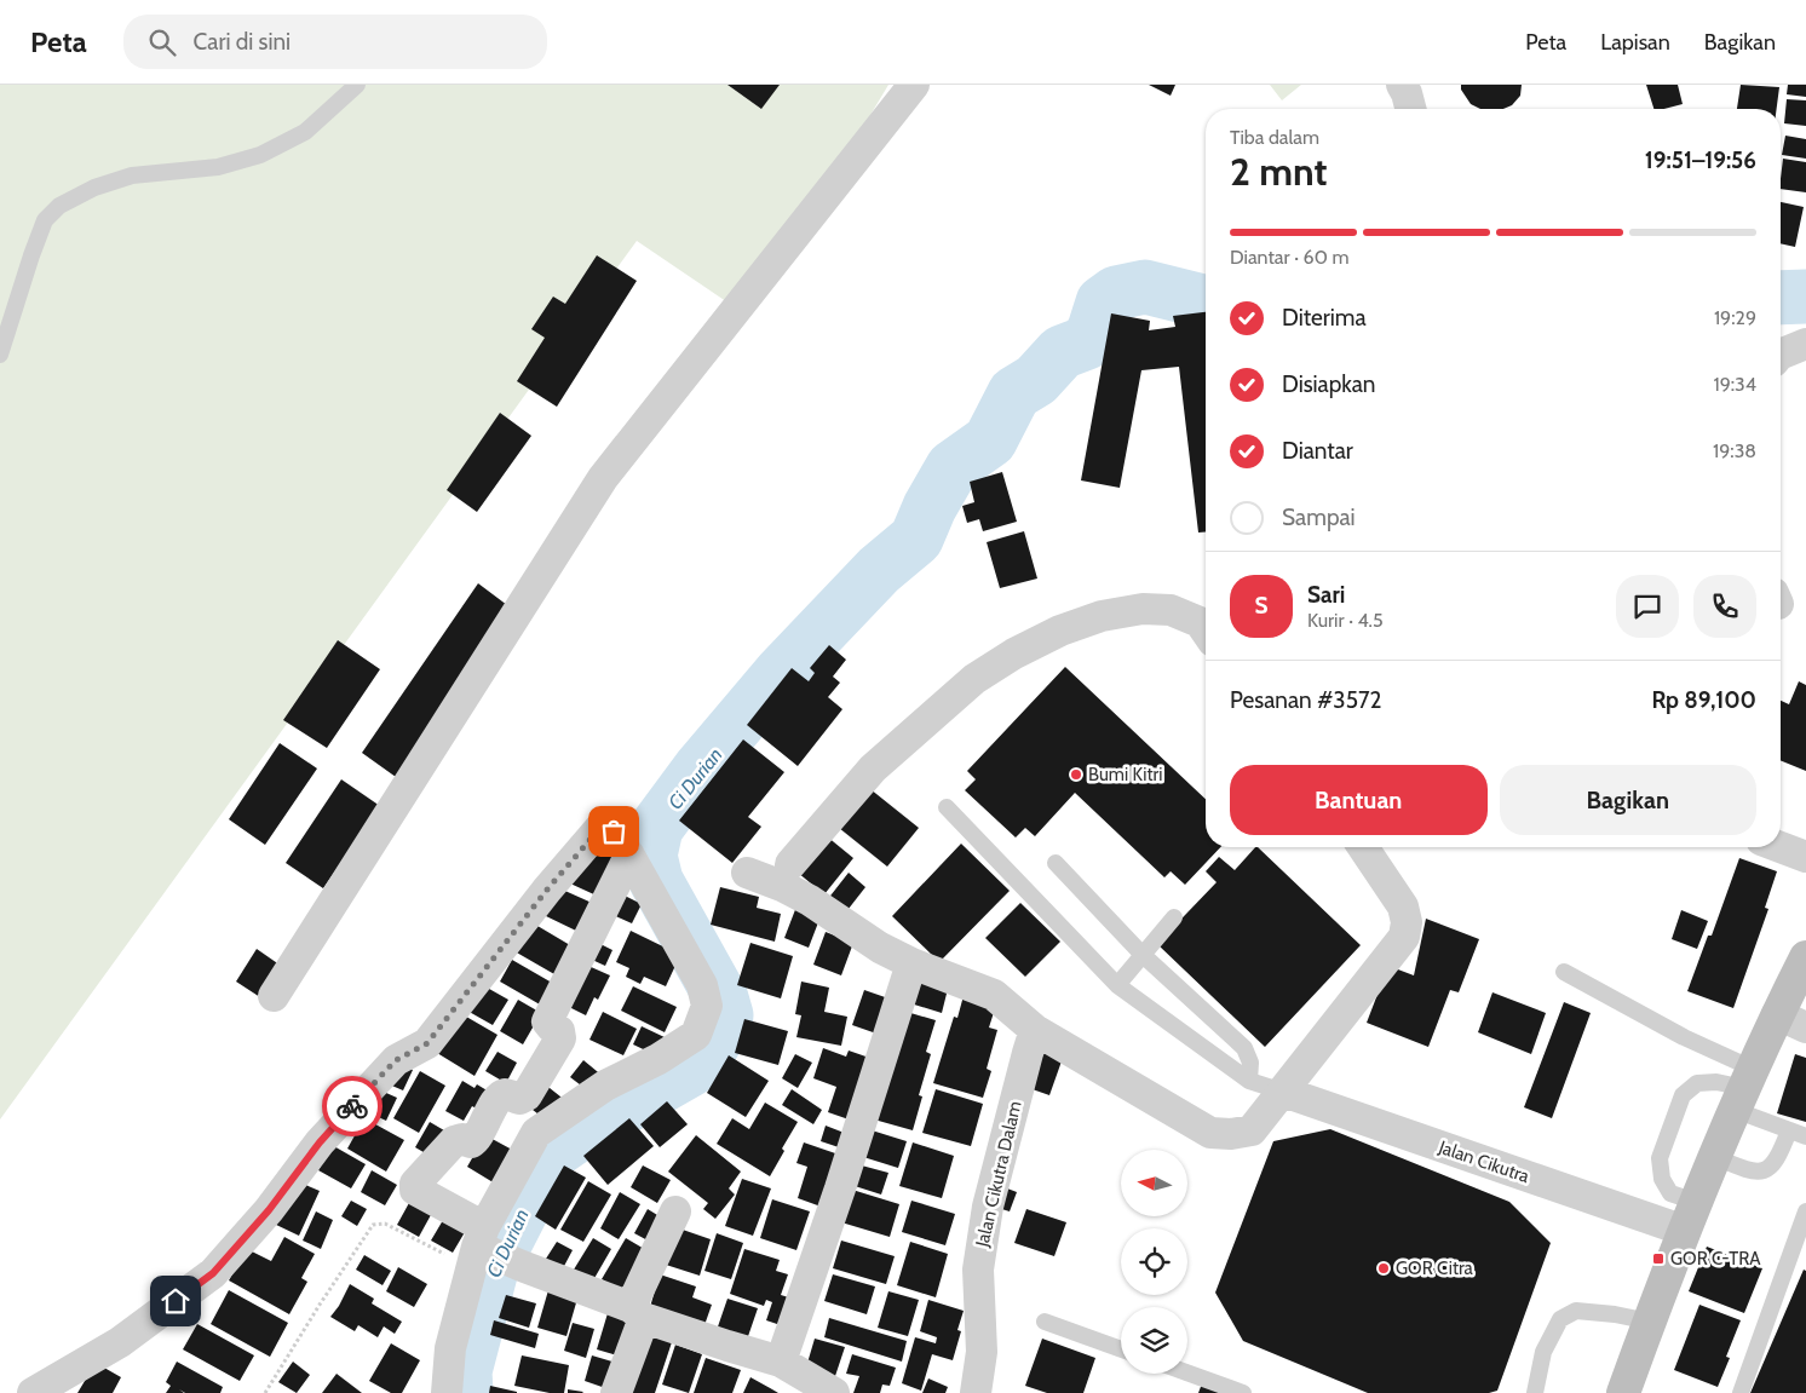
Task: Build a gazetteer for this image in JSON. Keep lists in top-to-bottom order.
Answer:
{
  "streets": {
    "street": ["Jalan Cikutra", "Jalan Cikutra Dalam"]
  },
  "water": ["Ci Durian"],
  "places": {
    "other": ["Bumi Kitri", "GOR Citra"],
    "transit": ["GOR C-TRA"]
  },
  "north": "left",
  "page": {
    "header": "Peta",
    "search": "Cari di sini",
    "nav": ["Peta", "Lapisan", "Bagikan"],
    "heading": ["2 mnt", "Tiba dalam", "19:51–19:56"],
    "panel": [
      "Sari",
      "Kurir · 4.5",
      "Pesanan #3572",
      "Rp 89,100"
    ],
    "bar": "Diantar · 60 m",
    "list": [
      ["Diterima", "19:29"],
      ["Disiapkan", "19:34"],
      ["Diantar", "19:38"],
      "Sampai"
    ],
    "round": "S",
    "buttons": ["Bantuan", "Bagikan"]
  }
}
